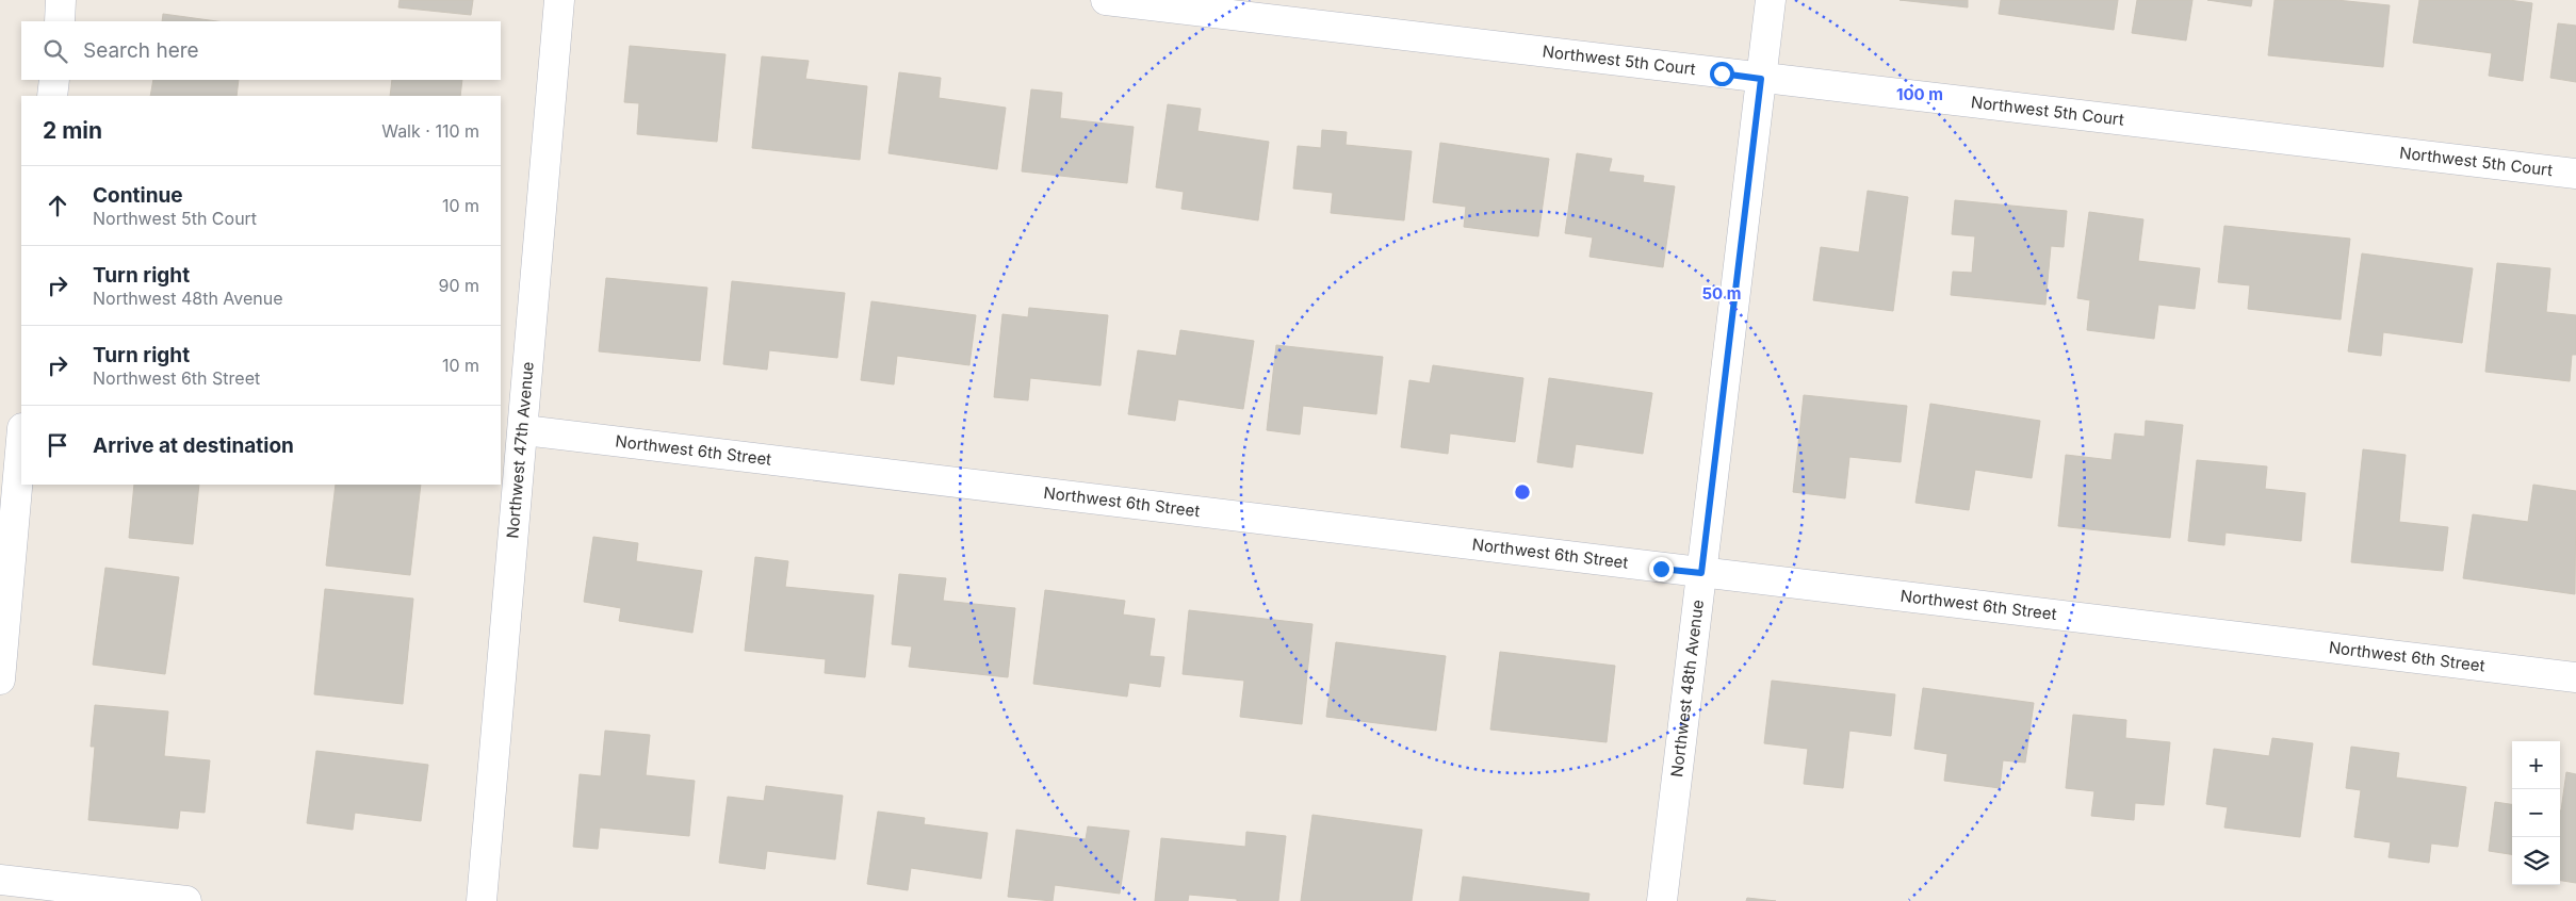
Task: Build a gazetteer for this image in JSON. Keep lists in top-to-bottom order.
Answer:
{
  "streets": {
    "street": [
      "Northwest 5th Court",
      "Northwest 47th Avenue",
      "Northwest 6th Street",
      "Northwest 48th Avenue"
    ]
  },
  "crossings": [
    ["Northwest 5th Court", "Northwest 48th Avenue"],
    ["Northwest 47th Avenue", "Northwest 6th Street"],
    ["Northwest 6th Street", "Northwest 48th Avenue"]
  ],
  "page": {
    "search": "Search here",
    "heading": ["2 min", "Walk · 110 m"],
    "list": [
      ["Continue", "Northwest 5th Court", "10 m"],
      ["Turn right", "Northwest 48th Avenue", "90 m"],
      ["Turn right", "Northwest 6th Street", "10 m"],
      "Arrive at destination"
    ],
    "map_buttons": ["+", "−"]
  },
  "rings": ["100 m", "50 m"]
}
